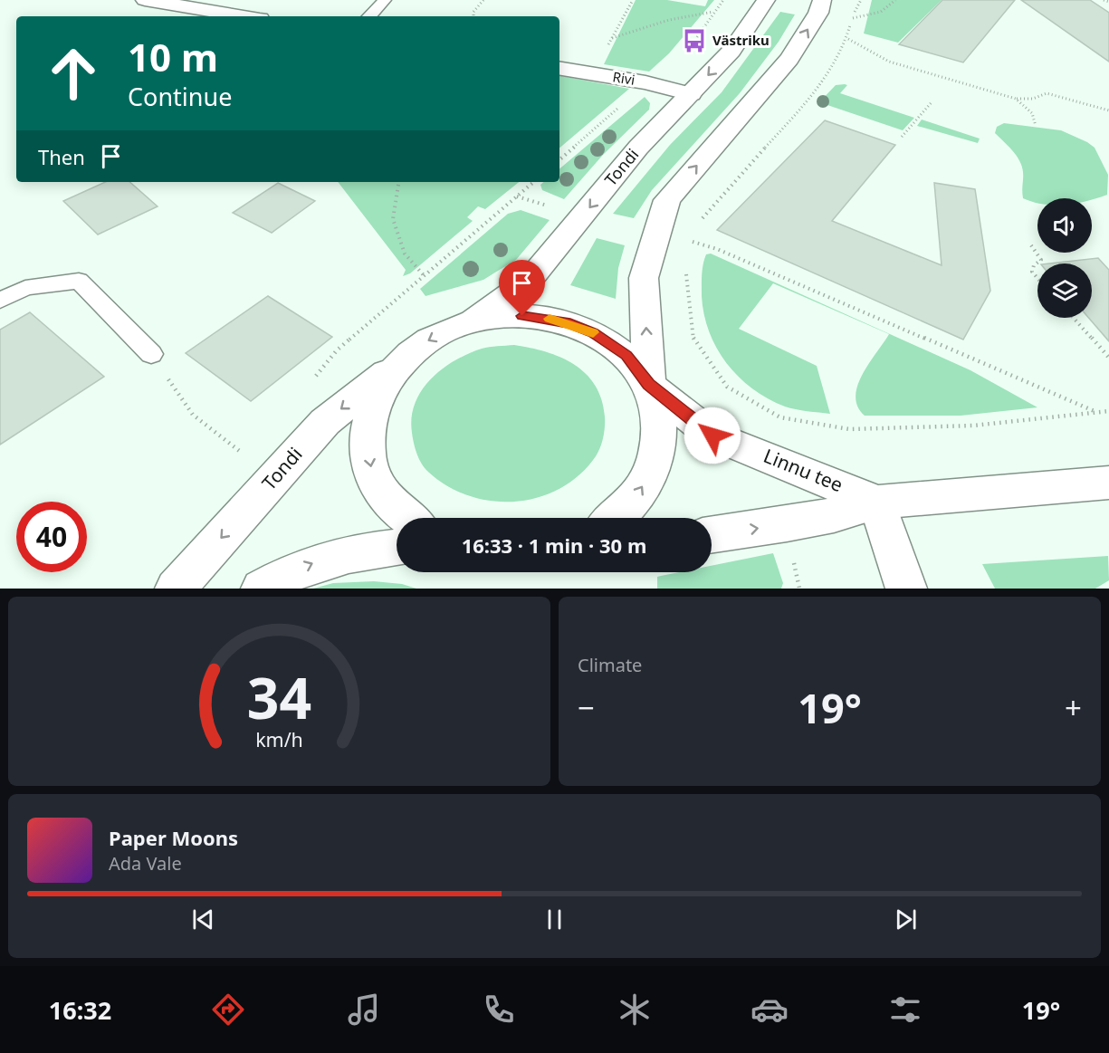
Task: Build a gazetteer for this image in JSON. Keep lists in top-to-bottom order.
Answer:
{
  "streets": {
    "street": ["Rivi", "Tondi", "Linnu tee"]
  },
  "crossings": [
    ["Rivi", "Tondi"]
  ],
  "one_way": ["Tondi"],
  "places": {
    "bus stop": ["Västriku"]
  },
  "page": {
    "turn": ["10 m", "Continue"],
    "then": "Then",
    "limit": "40",
    "trip": "16:33 · 1 min · 30 m",
    "tile": "Climate",
    "heat": ["−", "19°", "+"],
    "song": ["Paper Moons", "Ada Vale"],
    "tabs": ["16:32", "19°"],
    "gauge": ["34", "km/h"]
  }
}
